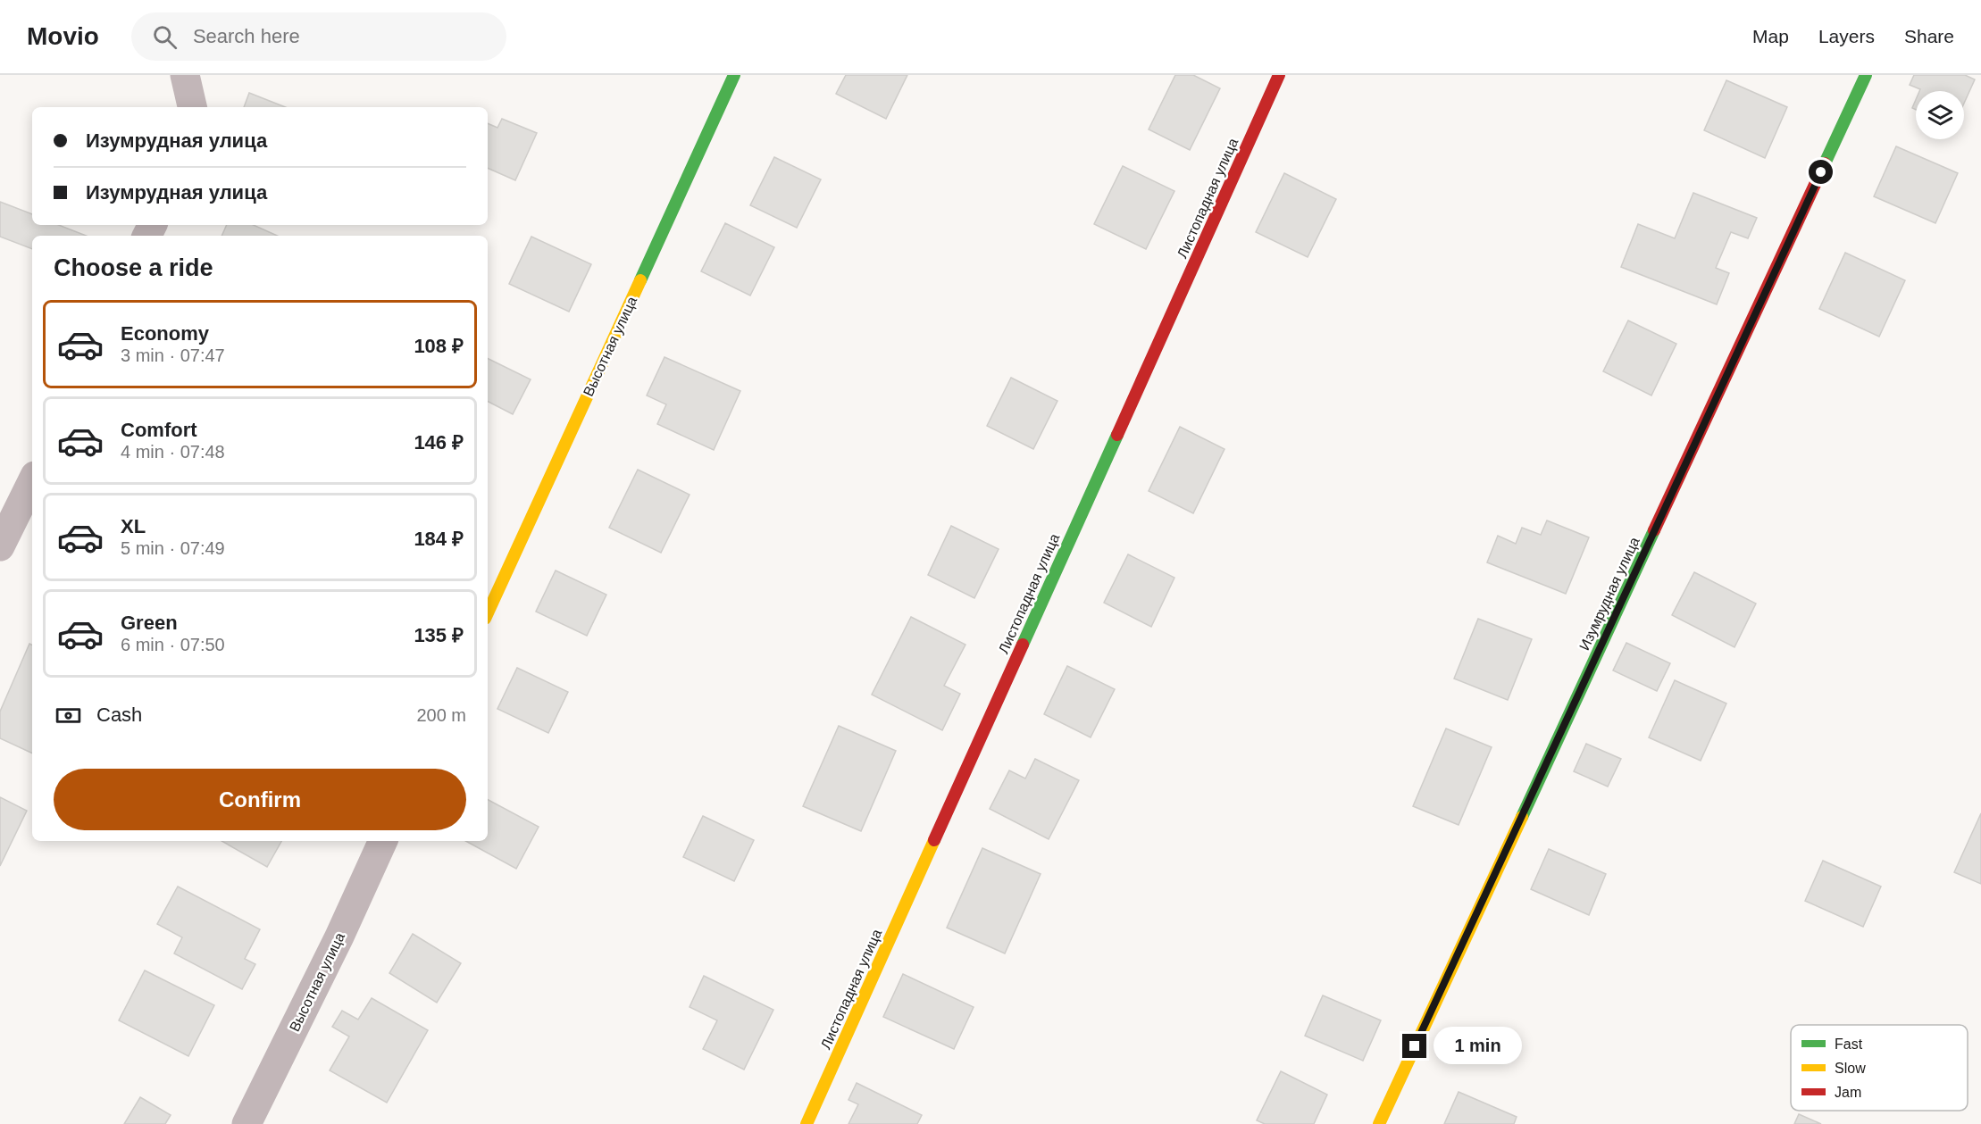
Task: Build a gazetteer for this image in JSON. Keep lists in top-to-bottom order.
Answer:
{
  "streets": {
    "street": ["Листопадная улица", "Высотная улица", "Изумрудная улица"]
  },
  "legend": ["Fast", "Slow", "Jam"],
  "page": {
    "header": "Movio",
    "search": "Search here",
    "nav": ["Map", "Layers", "Share"],
    "banner": ["Изумрудная улица", "Изумрудная улица"],
    "heading": "Choose a ride",
    "list": [
      {
        "name": "Economy",
        "note": "3 min · 07:47",
        "value": "108 ₽"
      },
      {
        "name": "Comfort",
        "note": "4 min · 07:48",
        "value": "146 ₽"
      },
      {
        "name": "XL",
        "note": "5 min · 07:49",
        "value": "184 ₽"
      },
      {
        "name": "Green",
        "note": "6 min · 07:50",
        "value": "135 ₽"
      }
    ],
    "pay": ["Cash", "200 m"],
    "buttons": "Confirm",
    "bubble": "1 min"
  }
}
